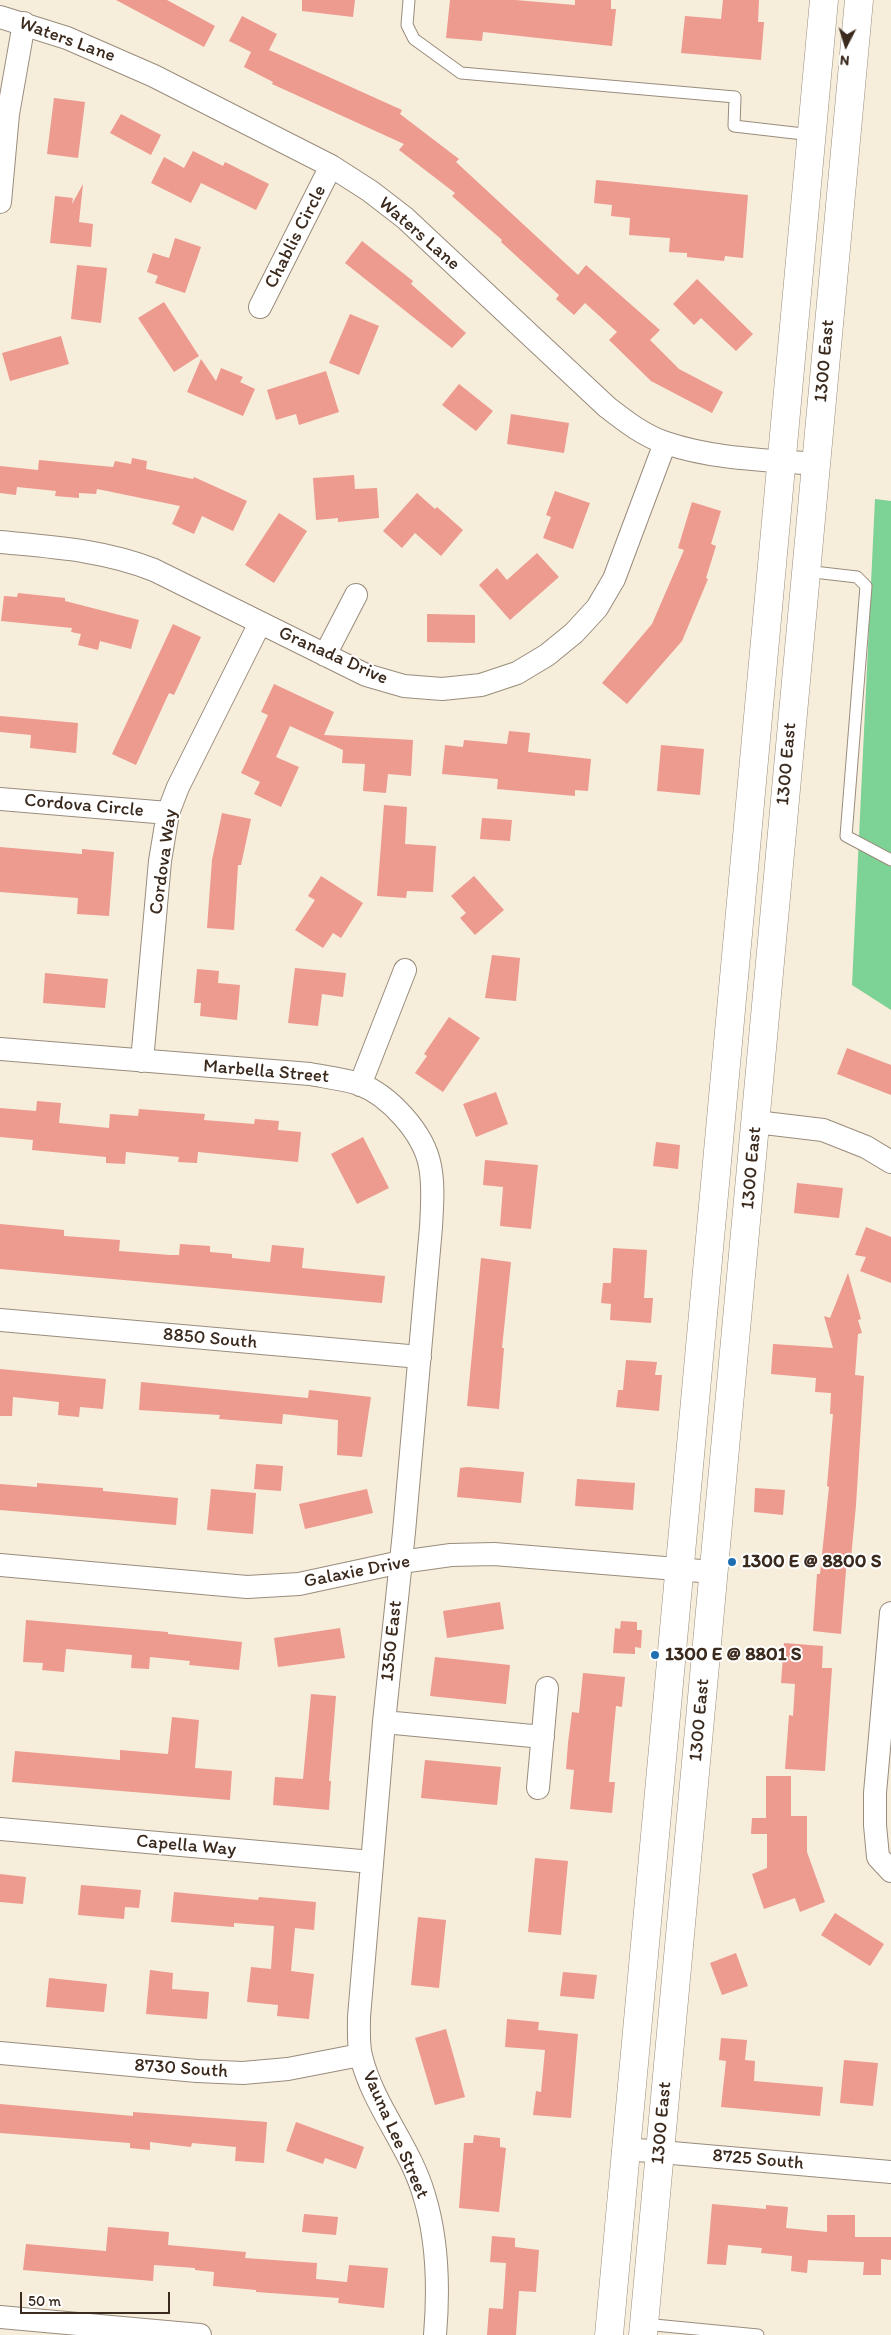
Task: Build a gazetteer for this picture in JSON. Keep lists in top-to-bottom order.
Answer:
{
  "streets": {
    "main road": ["1300 East"],
    "street": [
      "Waters Lane",
      "Chablis Circle",
      "Granada Drive",
      "Cordova Circle",
      "Cordova Way",
      "Marbella Street",
      "8850 South",
      "Galaxie Drive",
      "1350 East",
      "Capella Way",
      "8730 South",
      "Vauna Lee Street",
      "8725 South"
    ]
  },
  "crossings": [
    ["Waters Lane", "Chablis Circle"],
    ["Waters Lane", "1300 East"],
    ["Waters Lane", "Granada Drive"],
    ["1300 East", "Galaxie Drive"],
    ["1300 East", "8725 South"],
    ["Granada Drive", "Cordova Way"],
    ["Cordova Circle", "Cordova Way"],
    ["Cordova Way", "Marbella Street"],
    ["Marbella Street", "1350 East"],
    ["8850 South", "1350 East"],
    ["Galaxie Drive", "1350 East"],
    ["1350 East", "Capella Way"],
    ["1350 East", "8730 South"],
    ["1350 East", "Vauna Lee Street"],
    ["8730 South", "Vauna Lee Street"]
  ],
  "places": ["1300 E @ 8800 S", "1300 E @ 8801 S"],
  "scale_bar": "50 m",
  "north": "bottom"
}
